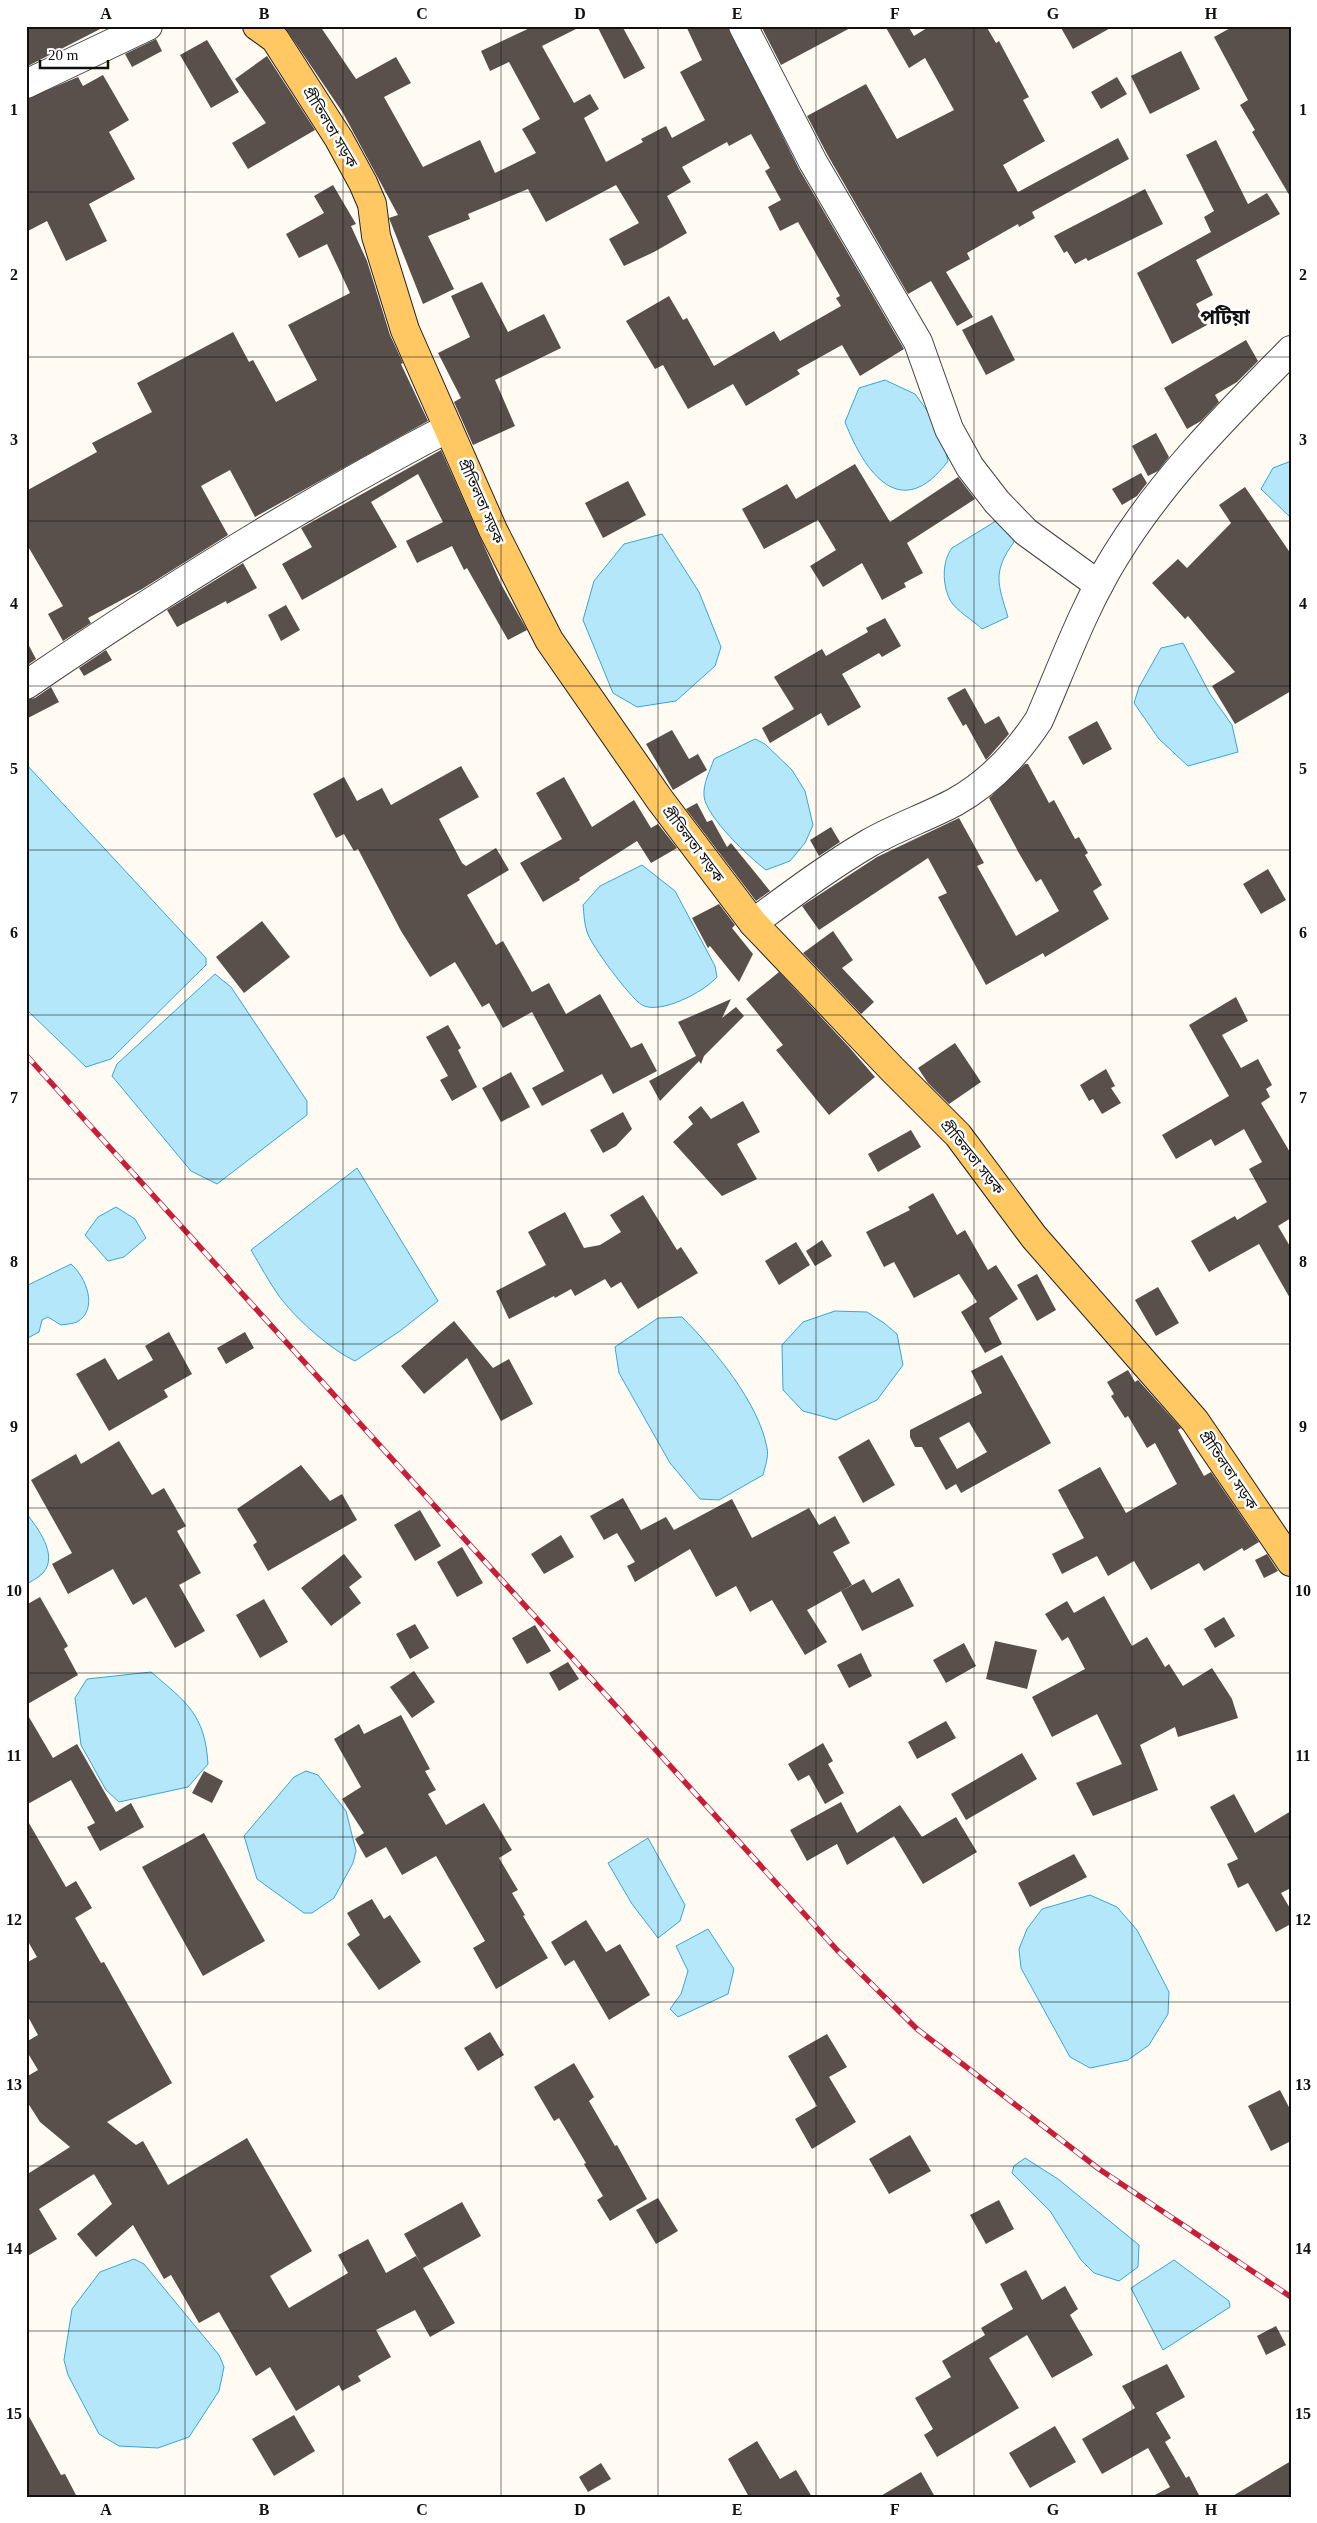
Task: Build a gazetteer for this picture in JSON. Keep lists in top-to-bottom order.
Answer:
{
  "streets": {
    "main road": ["প্রীতিলতা সড়ক"]
  },
  "districts": ["পটিয়া"],
  "scale_bar": "20 m",
  "grid": {
    "columns": [
      "A",
      "B",
      "C",
      "D",
      "E",
      "F",
      "G",
      "H"
    ],
    "rows": [
      "1",
      "2",
      "3",
      "4",
      "5",
      "6",
      "7",
      "8",
      "9",
      "10",
      "11",
      "12",
      "13",
      "14",
      "15"
    ]
  }
}
